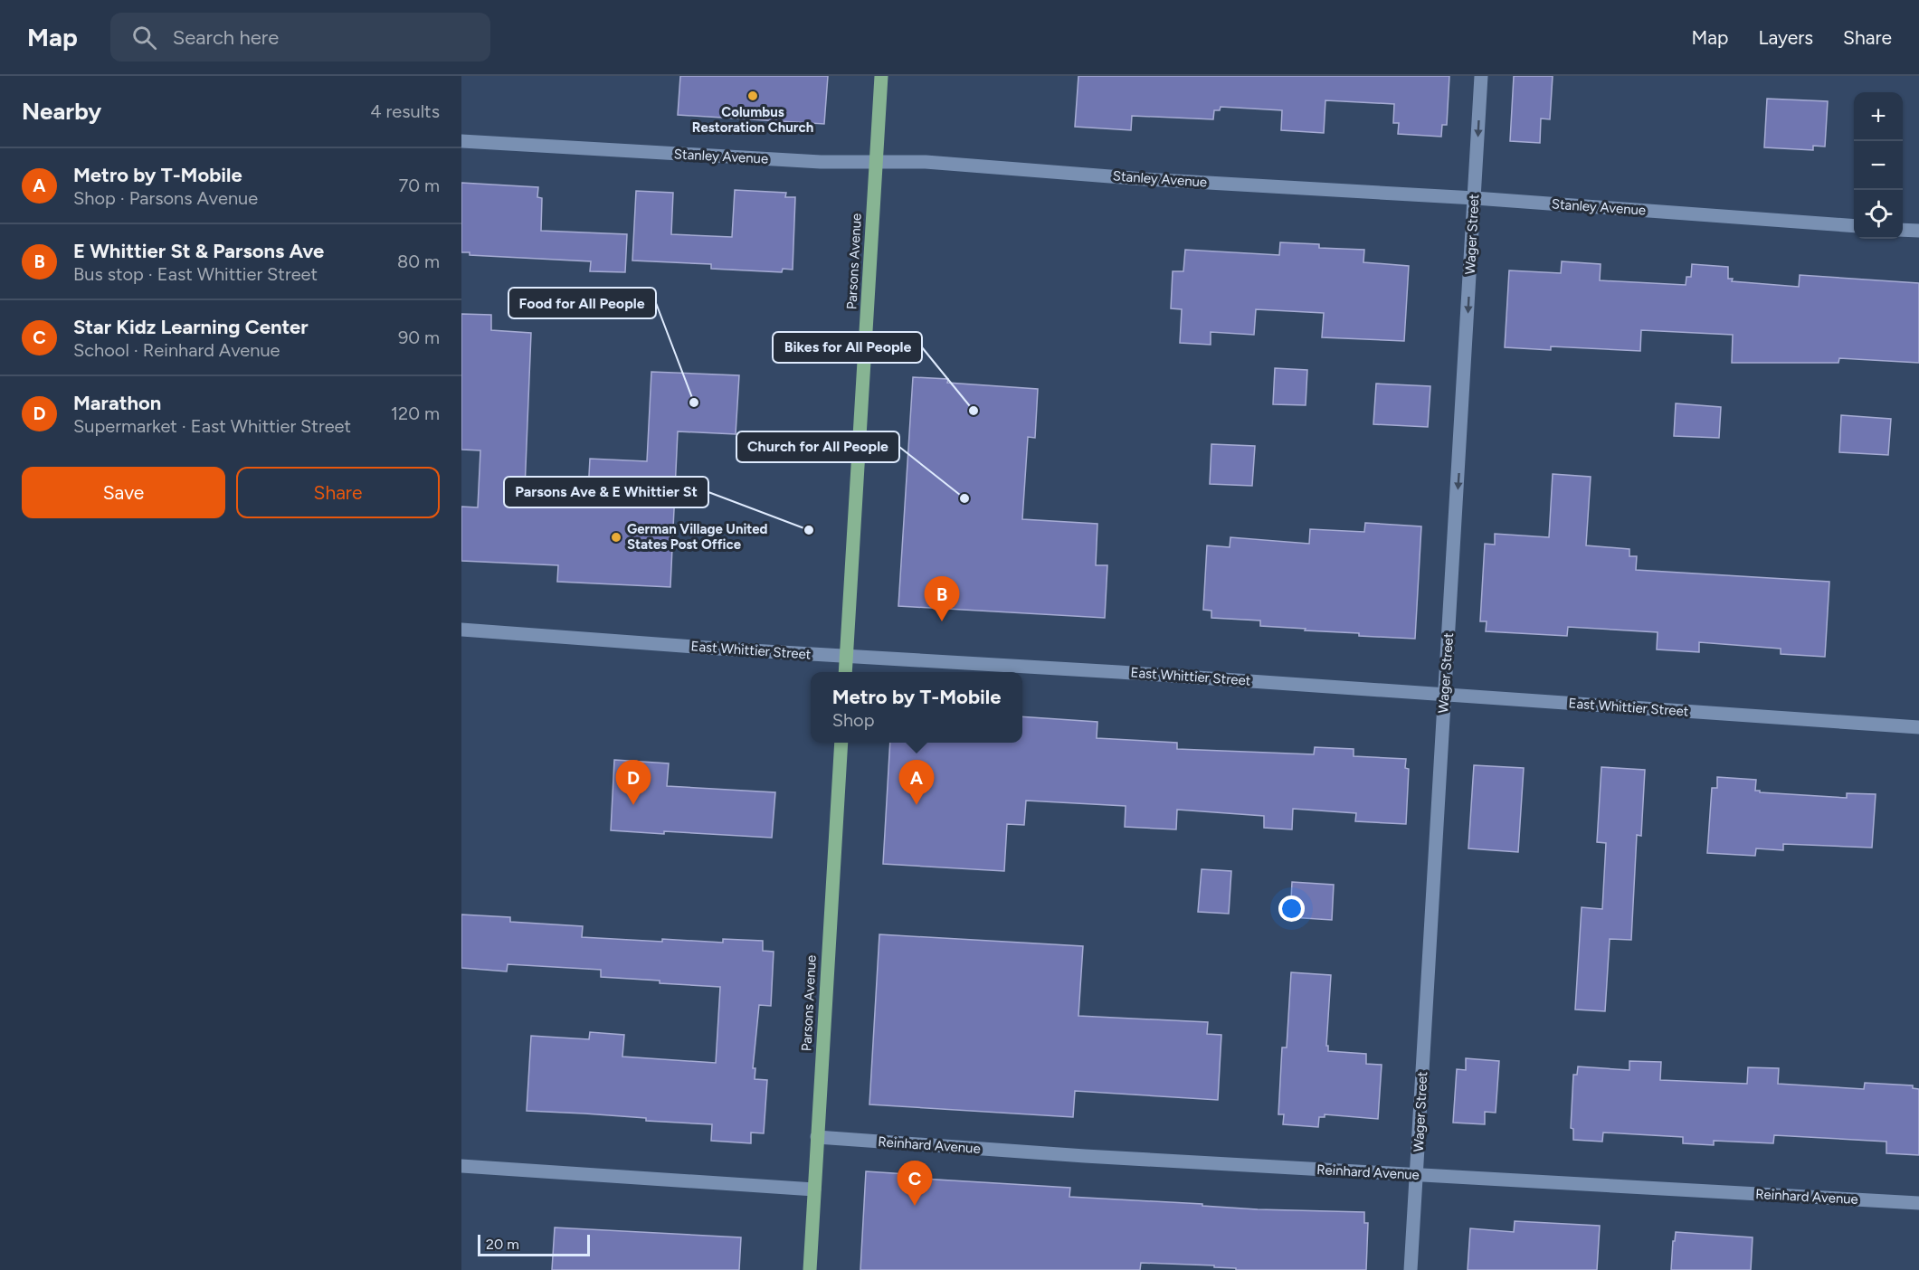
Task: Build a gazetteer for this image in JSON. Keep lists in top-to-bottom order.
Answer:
{
  "streets": {
    "main road": ["Parsons Avenue"],
    "street": [
      "Stanley Avenue",
      "Wager Street",
      "East Whittier Street",
      "Reinhard Avenue"
    ]
  },
  "crossings": [
    ["Stanley Avenue", "Wager Street"],
    ["Stanley Avenue", "Parsons Avenue"],
    ["Wager Street", "East Whittier Street"],
    ["Wager Street", "Reinhard Avenue"],
    ["Parsons Avenue", "East Whittier Street"],
    ["Parsons Avenue", "Reinhard Avenue"]
  ],
  "one_way": ["Wager Street"],
  "places": [
    "Columbus Restoration Church",
    "Food for All People",
    "Bikes for All People",
    "Church for All People",
    "Parsons Ave & E Whittier St",
    "German Village United States Post Office"
  ],
  "scale_bar": "20 m",
  "page": {
    "header": "Map",
    "search": "Search here",
    "nav": ["Map", "Layers", "Share"],
    "heading": ["Nearby", "4 results"],
    "map_buttons": ["+", "−"],
    "list": [
      {
        "mark": "A",
        "name": "Metro by T-Mobile",
        "note": "Shop · Parsons Avenue",
        "value": "70 m"
      },
      {
        "mark": "B",
        "name": "E Whittier St & Parsons Ave",
        "note": "Bus stop · East Whittier Street",
        "value": "80 m"
      },
      {
        "mark": "C",
        "name": "Star Kidz Learning Center",
        "note": "School · Reinhard Avenue",
        "value": "90 m"
      },
      {
        "mark": "D",
        "name": "Marathon",
        "note": "Supermarket · East Whittier Street",
        "value": "120 m"
      }
    ],
    "buttons": ["Save", "Share"],
    "pins": [
      "B",
      "A",
      "D",
      "C"
    ],
    "popup": ["Metro by T-Mobile", "Shop"],
    "scale": "20 m"
  }
}
